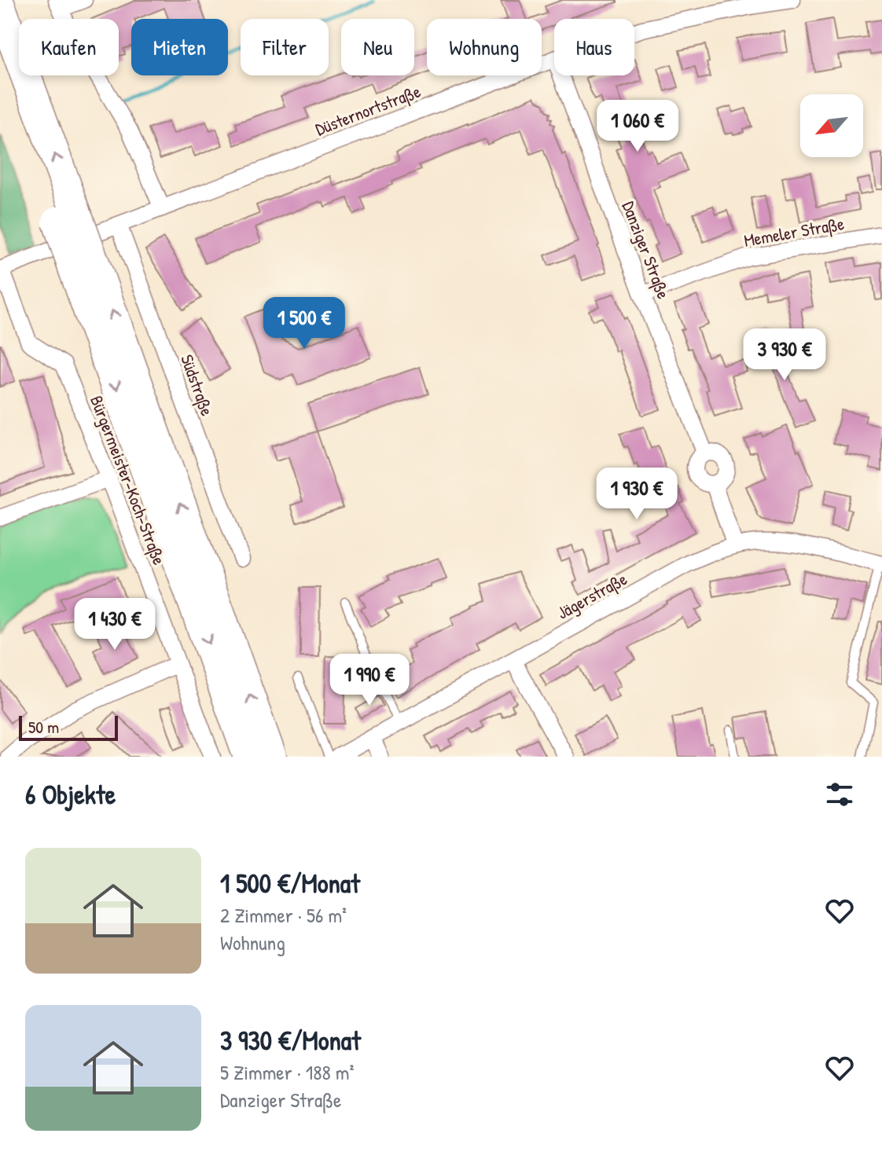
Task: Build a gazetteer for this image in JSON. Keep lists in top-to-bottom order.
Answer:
{
  "streets": {
    "street": [
      "Düsternortstraße",
      "Memeler Straße",
      "Danziger Straße",
      "Südstraße",
      "Bürgermeister-Koch-Straße",
      "Jägerstraße"
    ]
  },
  "crossings": [
    ["Düsternortstraße", "Südstraße"],
    ["Düsternortstraße", "Bürgermeister-Koch-Straße"],
    ["Memeler Straße", "Danziger Straße"]
  ],
  "scale_bar": "50 m",
  "north": "bottom left",
  "page": {
    "chip": [
      "Kaufen",
      "Mieten",
      "Filter",
      "Neu",
      "Wohnung",
      "Haus"
    ],
    "price": [
      "1 060 €",
      "1 500 €",
      "3 930 €",
      "1 930 €",
      "1 430 €",
      "1 990 €"
    ],
    "scale": "50 m",
    "heading": "6 Objekte",
    "list": [
      {
        "name": "1 500 €/Monat",
        "note": "2 Zimmer · 56 m² · Wohnung"
      },
      {
        "name": "3 930 €/Monat",
        "note": "5 Zimmer · 188 m² · Danziger Straße"
      }
    ]
  }
}
